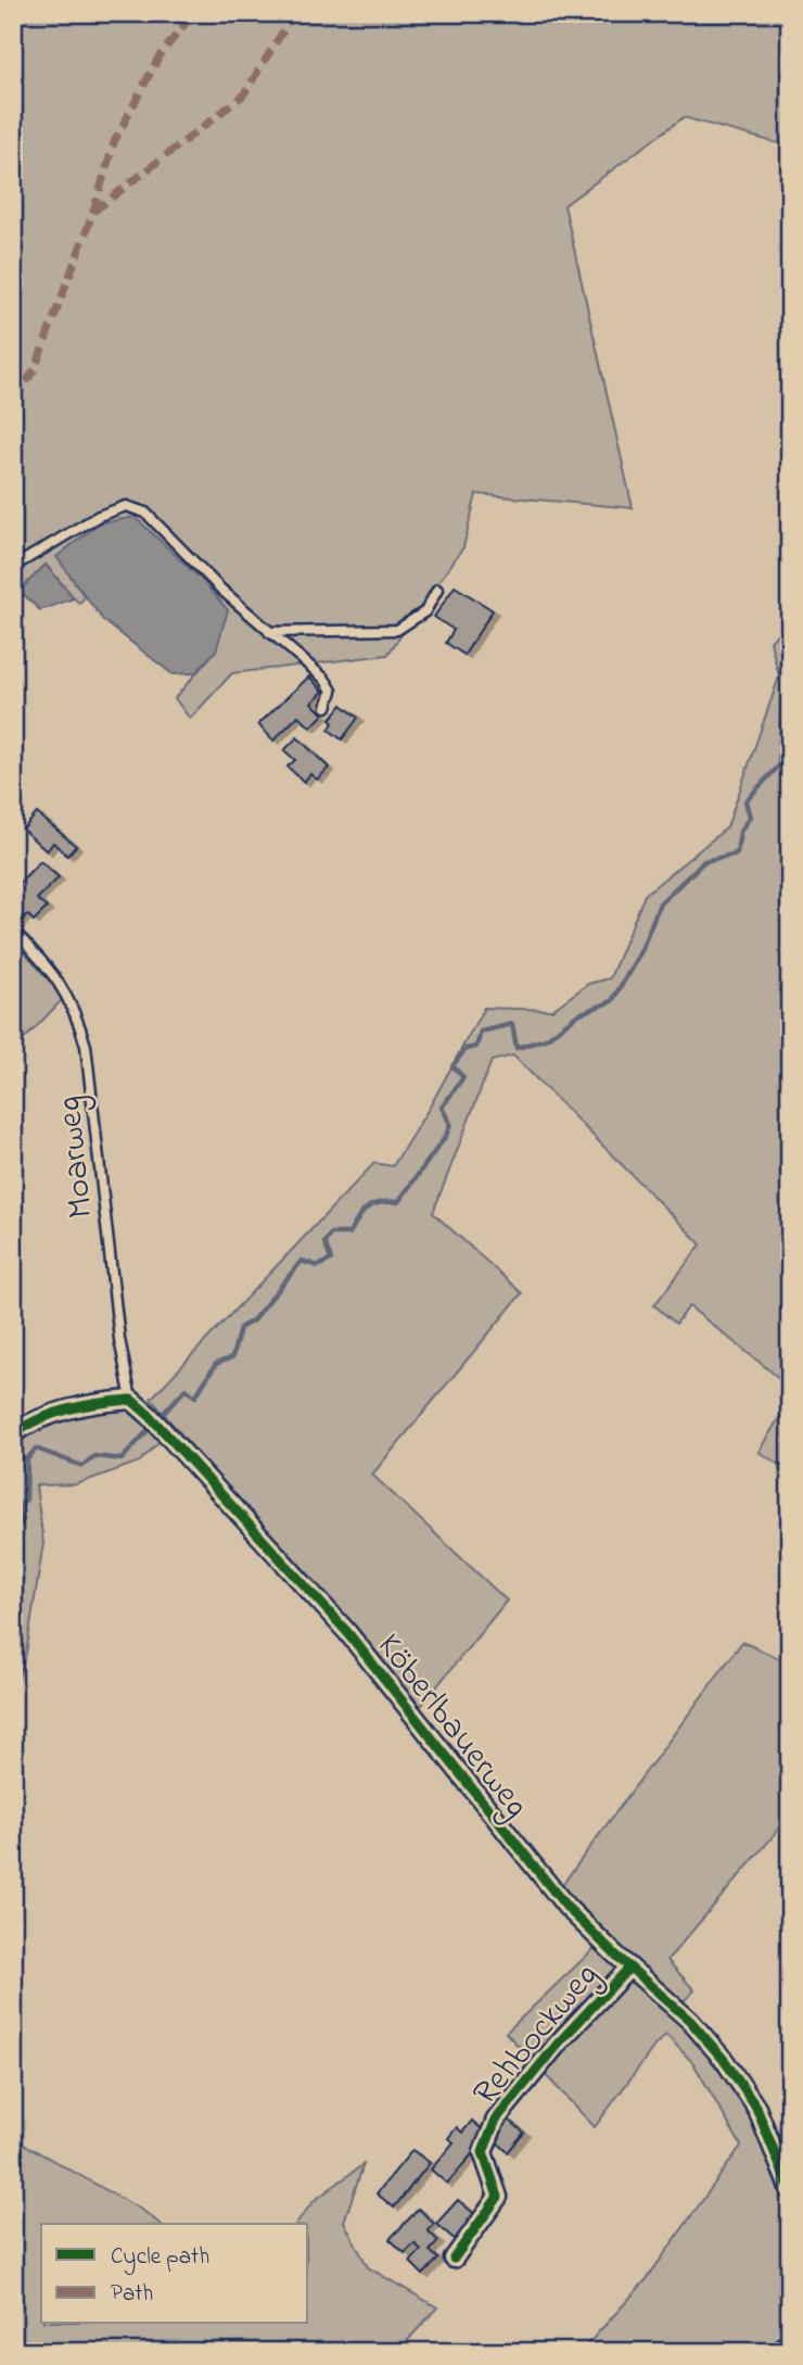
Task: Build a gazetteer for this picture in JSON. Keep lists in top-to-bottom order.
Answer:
{
  "streets": {
    "street": ["Köberlbauerweg", "Rehbockweg"],
    "lane": ["Moarweg"]
  },
  "crossings": [
    ["Moarweg", "Köberlbauerweg"],
    ["Köberlbauerweg", "Rehbockweg"]
  ],
  "legend": ["Cycle path", "Path"]
}
